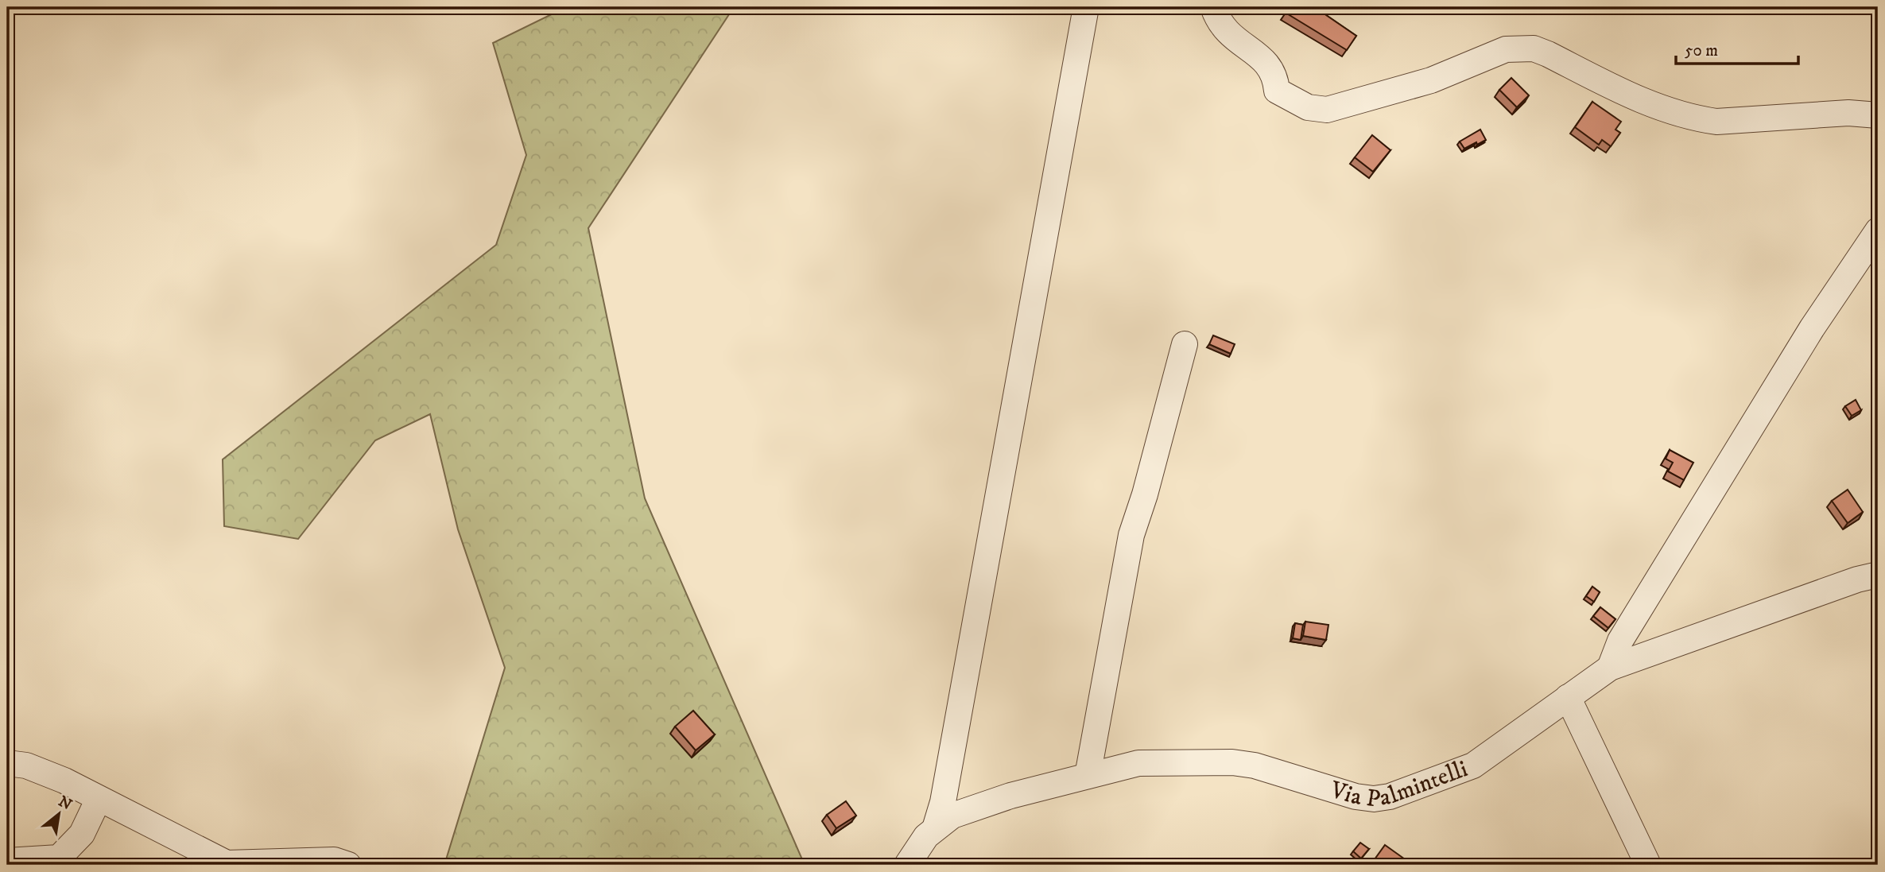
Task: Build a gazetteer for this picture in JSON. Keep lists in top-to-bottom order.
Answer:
{
  "streets": {
    "street": ["Via Palmintelli"]
  },
  "scale_bar": "50 m",
  "north": "top right"
}
